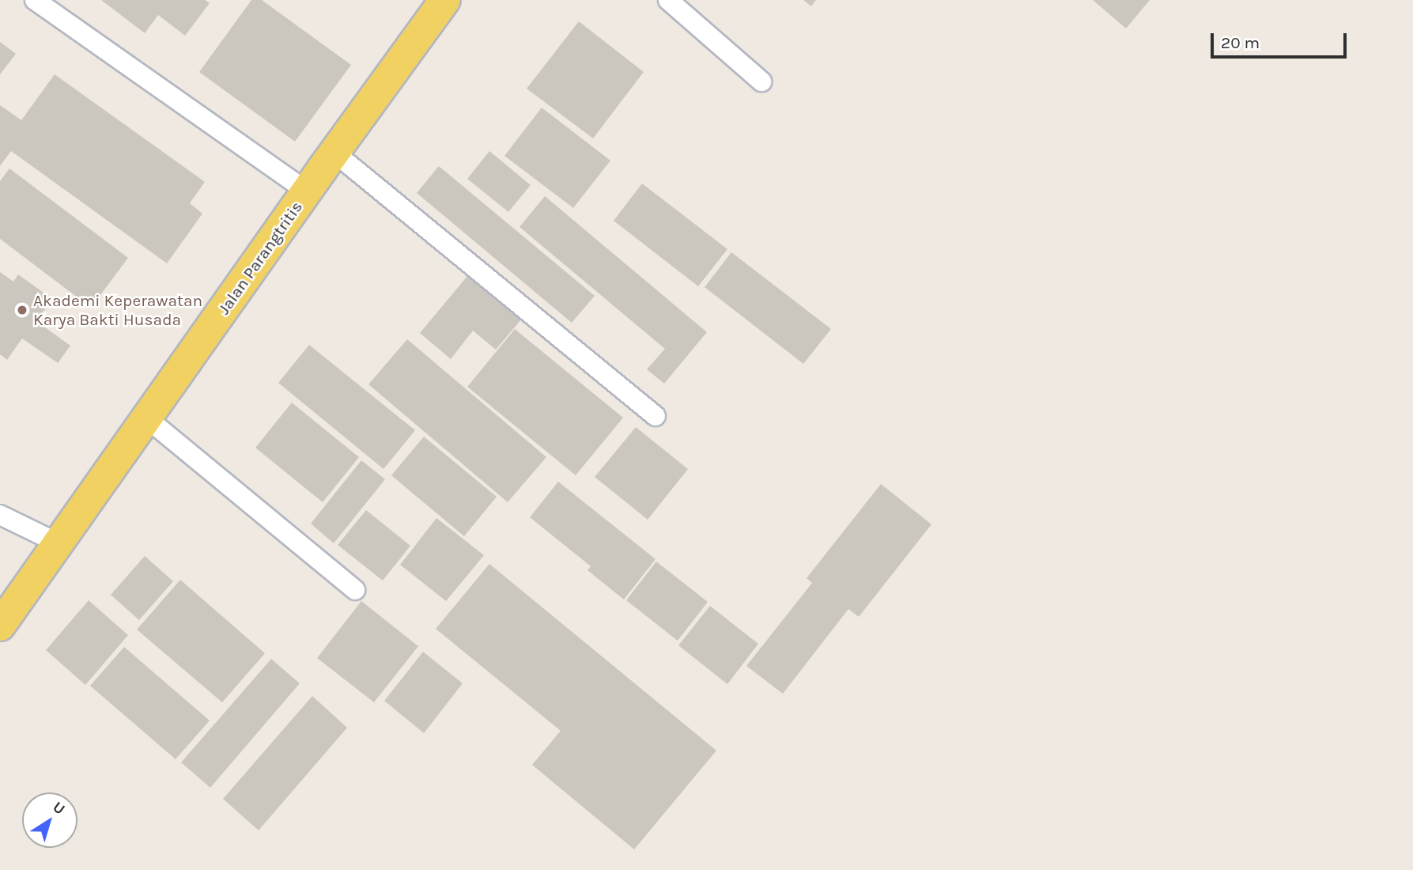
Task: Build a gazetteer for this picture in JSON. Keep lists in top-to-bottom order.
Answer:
{
  "streets": {
    "main road": ["Jalan Parangtritis"]
  },
  "places": ["Akademi Keperawatan Karya Bakti Husada"],
  "scale_bar": "20 m",
  "north": "top right"
}
